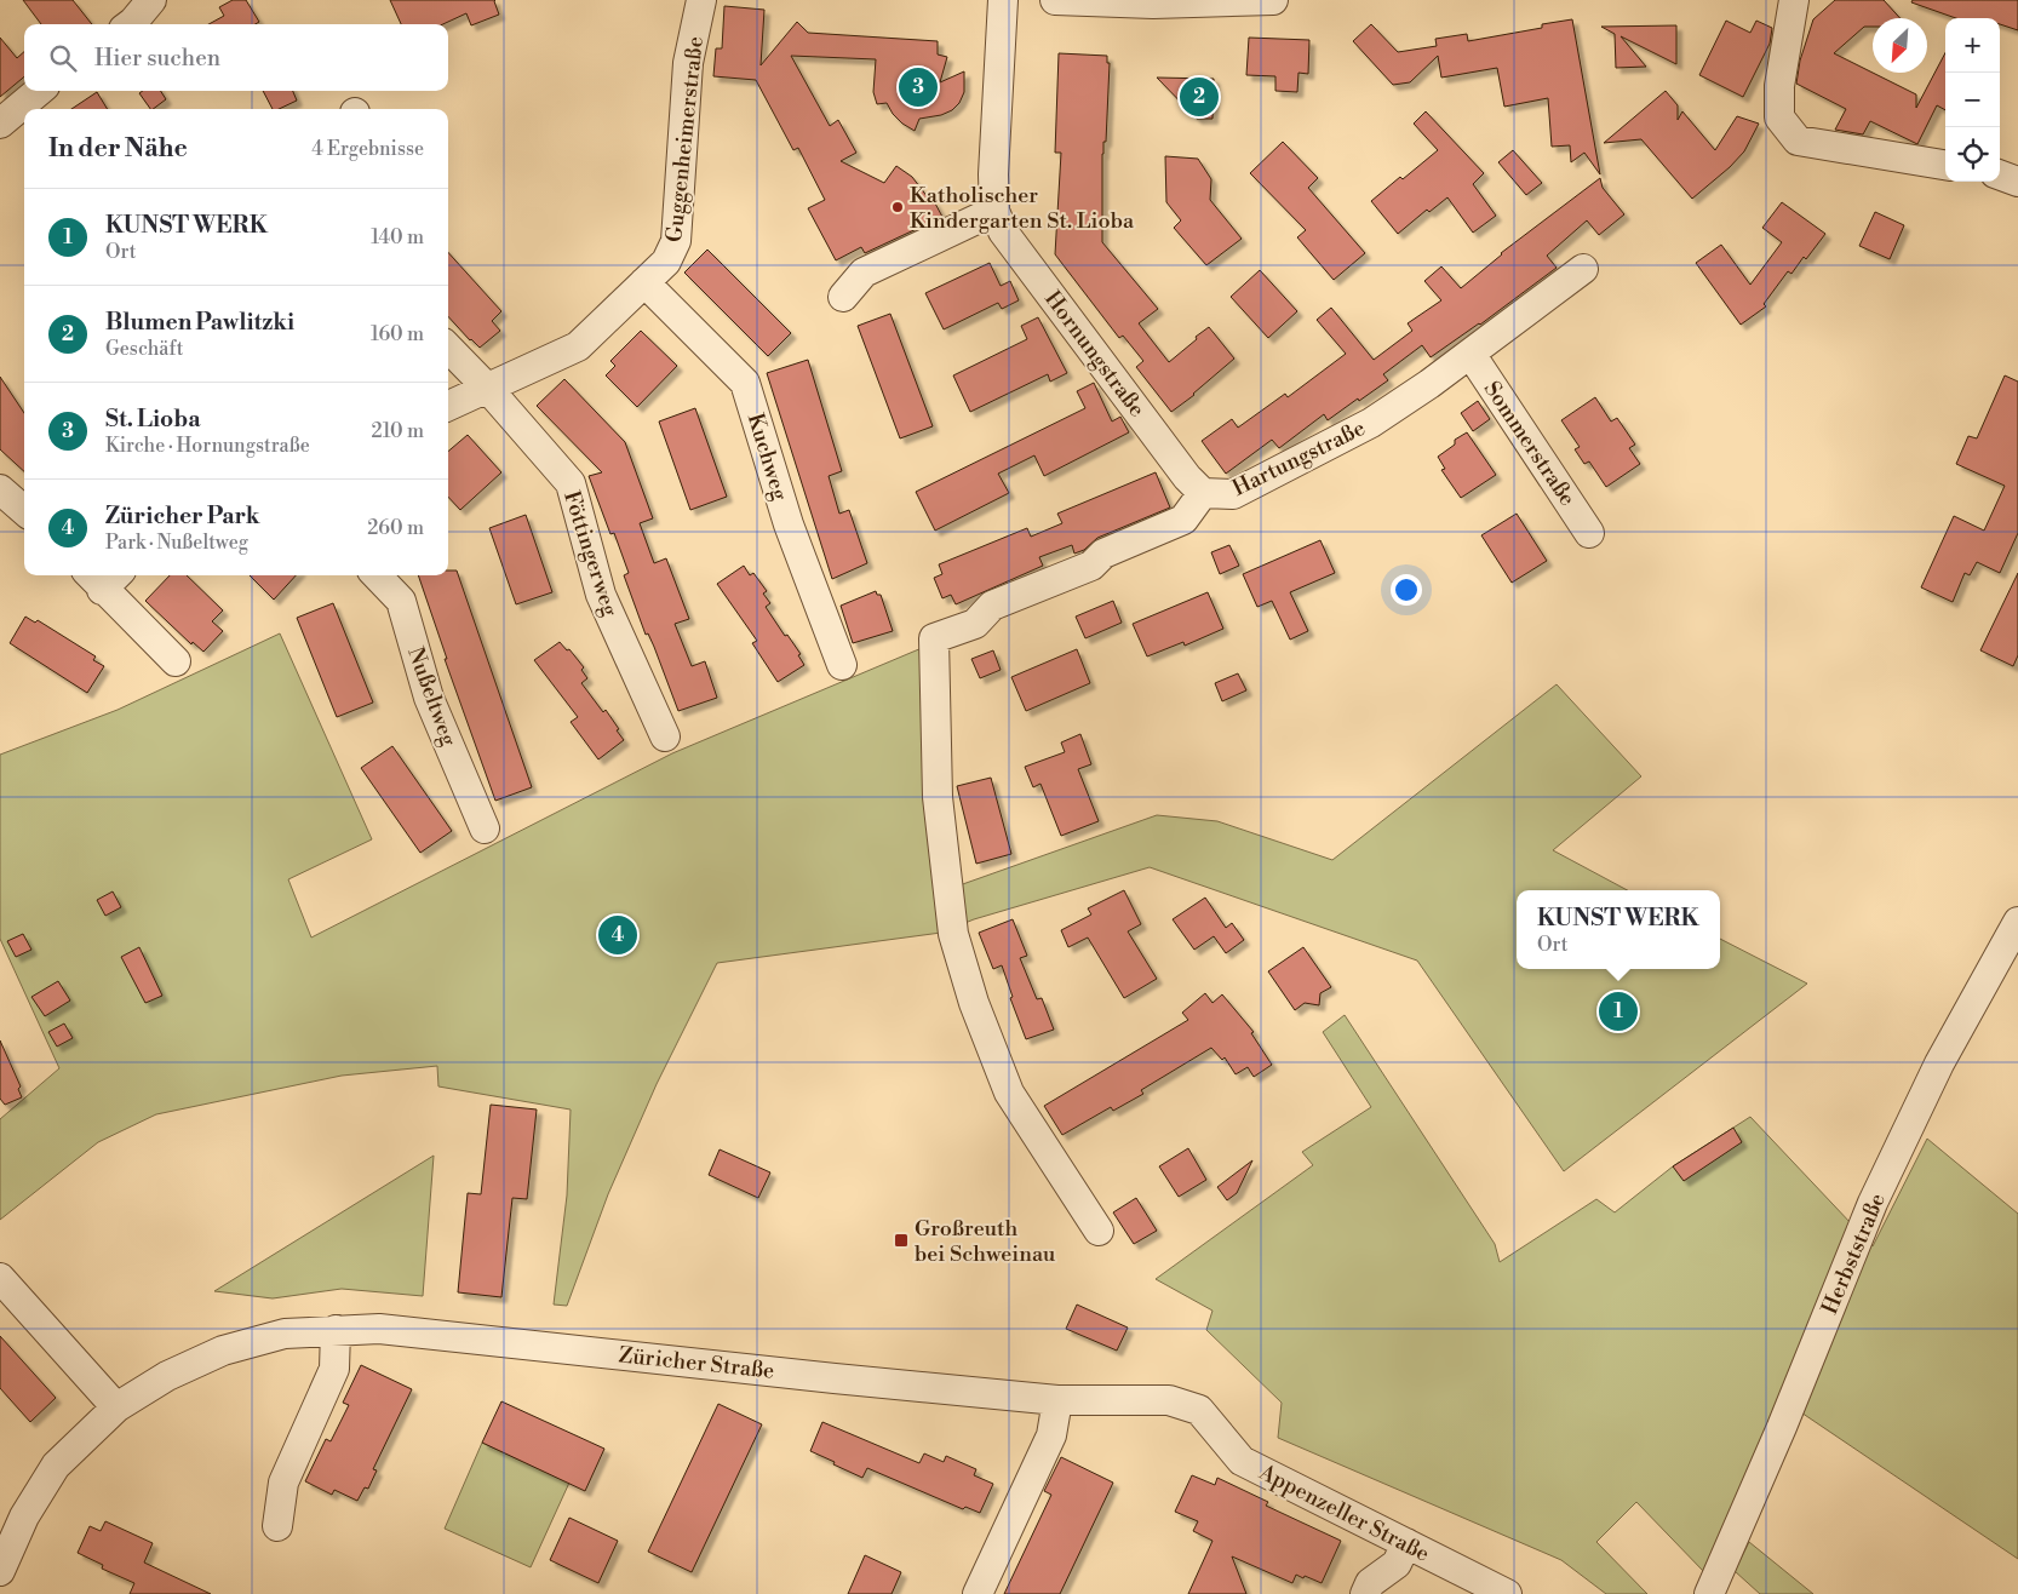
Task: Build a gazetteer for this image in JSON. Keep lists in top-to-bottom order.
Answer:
{
  "streets": {
    "street": [
      "Guggenheimerstraße",
      "Hornungstraße",
      "Sommerstraße",
      "Kuchweg",
      "Hartungstraße",
      "Föttingerweg",
      "Nußeltweg",
      "Herbststraße",
      "Züricher Straße",
      "Appenzeller Straße"
    ]
  },
  "crossings": [
    ["Guggenheimerstraße", "Kuchweg"],
    ["Guggenheimerstraße", "Föttingerweg"],
    ["Hornungstraße", "Hartungstraße"],
    ["Sommerstraße", "Hartungstraße"],
    ["Züricher Straße", "Appenzeller Straße"]
  ],
  "places": {
    "other": ["Katholischer Kindergarten St. Lioba"],
    "transit": ["Großreuth bei Schweinau"]
  },
  "north": "bottom left",
  "page": {
    "map_buttons": ["+", "−"],
    "search": "Hier suchen",
    "pins": [
      "3",
      "2",
      "4",
      "1"
    ],
    "heading": ["In der Nähe", "4 Ergebnisse"],
    "list": [
      {
        "mark": "1",
        "name": "KUNST WERK",
        "note": "Ort",
        "value": "140 m"
      },
      {
        "mark": "2",
        "name": "Blumen Pawlitzki",
        "note": "Geschäft",
        "value": "160 m"
      },
      {
        "mark": "3",
        "name": "St. Lioba",
        "note": "Kirche · Hornungstraße",
        "value": "210 m"
      },
      {
        "mark": "4",
        "name": "Züricher Park",
        "note": "Park · Nußeltweg",
        "value": "260 m"
      }
    ],
    "popup": ["KUNST WERK", "Ort"]
  }
}
